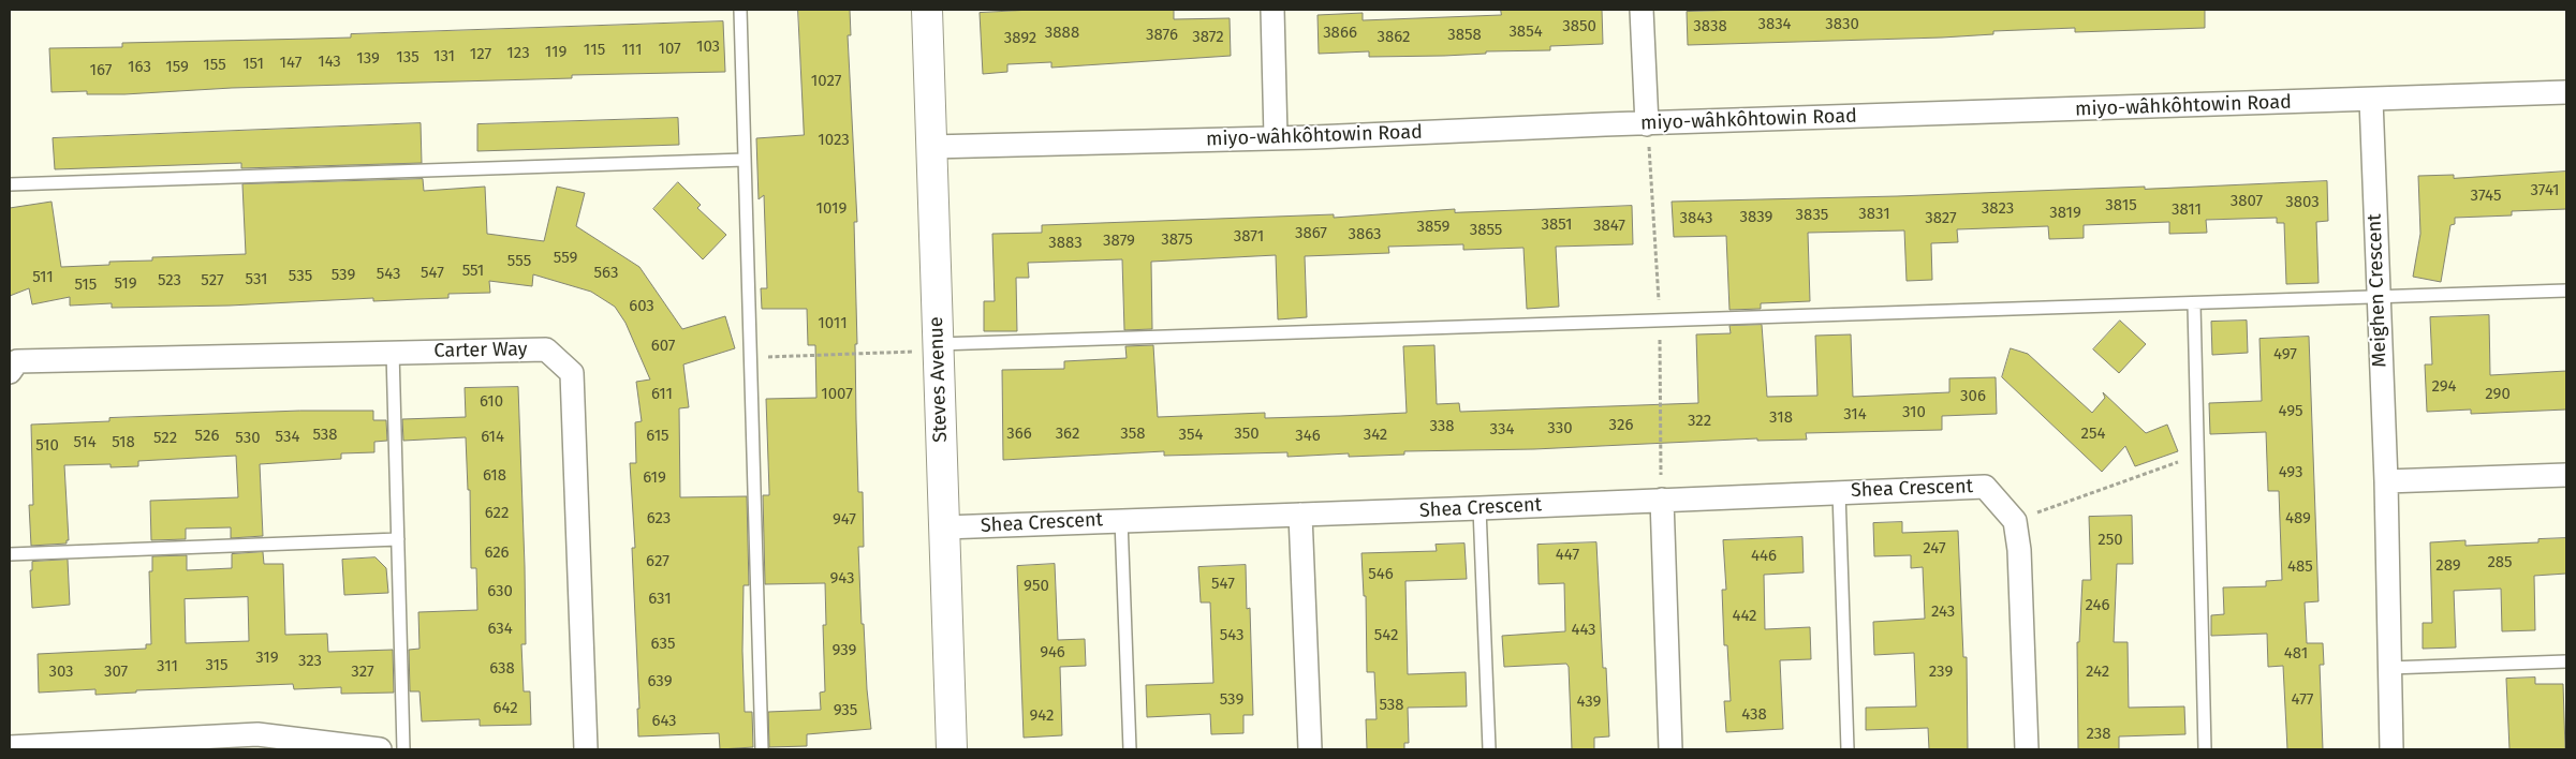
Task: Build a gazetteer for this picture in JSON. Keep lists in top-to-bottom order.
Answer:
{
  "streets": {
    "street": [
      "miyo-wâhkôhtowin Road",
      "Meighen Crescent",
      "Carter Way",
      "Steves Avenue",
      "Shea Crescent"
    ]
  },
  "crossings": [
    ["miyo-wâhkôhtowin Road", "Meighen Crescent"],
    ["miyo-wâhkôhtowin Road", "Steves Avenue"],
    ["Steves Avenue", "Shea Crescent"]
  ],
  "house_numbers": [
    "3834",
    "3830",
    "3850",
    "3838",
    "3854",
    "3888",
    "3866",
    "3876",
    "3858",
    "3872",
    "3862",
    "3892",
    "103",
    "107",
    "115",
    "111",
    "119",
    "123",
    "127",
    "131",
    "135",
    "139",
    "143",
    "147",
    "151",
    "155",
    "163",
    "159",
    "167",
    "1027",
    "1023",
    "3741",
    "3745",
    "3807",
    "3803",
    "3815",
    "1019",
    "3823",
    "3811",
    "3819",
    "3831",
    "3835",
    "3839",
    "3843",
    "3827",
    "3851",
    "3847",
    "3859",
    "3855",
    "3867",
    "3863",
    "3871",
    "3875",
    "3879",
    "3883",
    "559",
    "555",
    "551",
    "547",
    "563",
    "543",
    "539",
    "535",
    "511",
    "531",
    "523",
    "527",
    "519",
    "515",
    "603",
    "1011",
    "607",
    "497",
    "294",
    "611",
    "1007",
    "290",
    "306",
    "610",
    "495",
    "310",
    "314",
    "318",
    "322",
    "326",
    "338",
    "330",
    "334",
    "366",
    "362",
    "358",
    "350",
    "254",
    "538",
    "354",
    "342",
    "526",
    "615",
    "346",
    "534",
    "614",
    "522",
    "530",
    "514",
    "518",
    "510",
    "493",
    "618",
    "619",
    "622",
    "623",
    "489",
    "947",
    "250",
    "247",
    "626",
    "447",
    "446",
    "627",
    "285",
    "289",
    "485",
    "546",
    "943",
    "547",
    "950",
    "630",
    "631",
    "246",
    "243",
    "442",
    "634",
    "443",
    "543",
    "542",
    "635",
    "939",
    "946",
    "481",
    "319",
    "323",
    "315",
    "311",
    "638",
    "303",
    "307",
    "327",
    "239",
    "242",
    "639",
    "539",
    "477",
    "439",
    "538",
    "642",
    "935",
    "438",
    "942",
    "643",
    "238"
  ]
}
